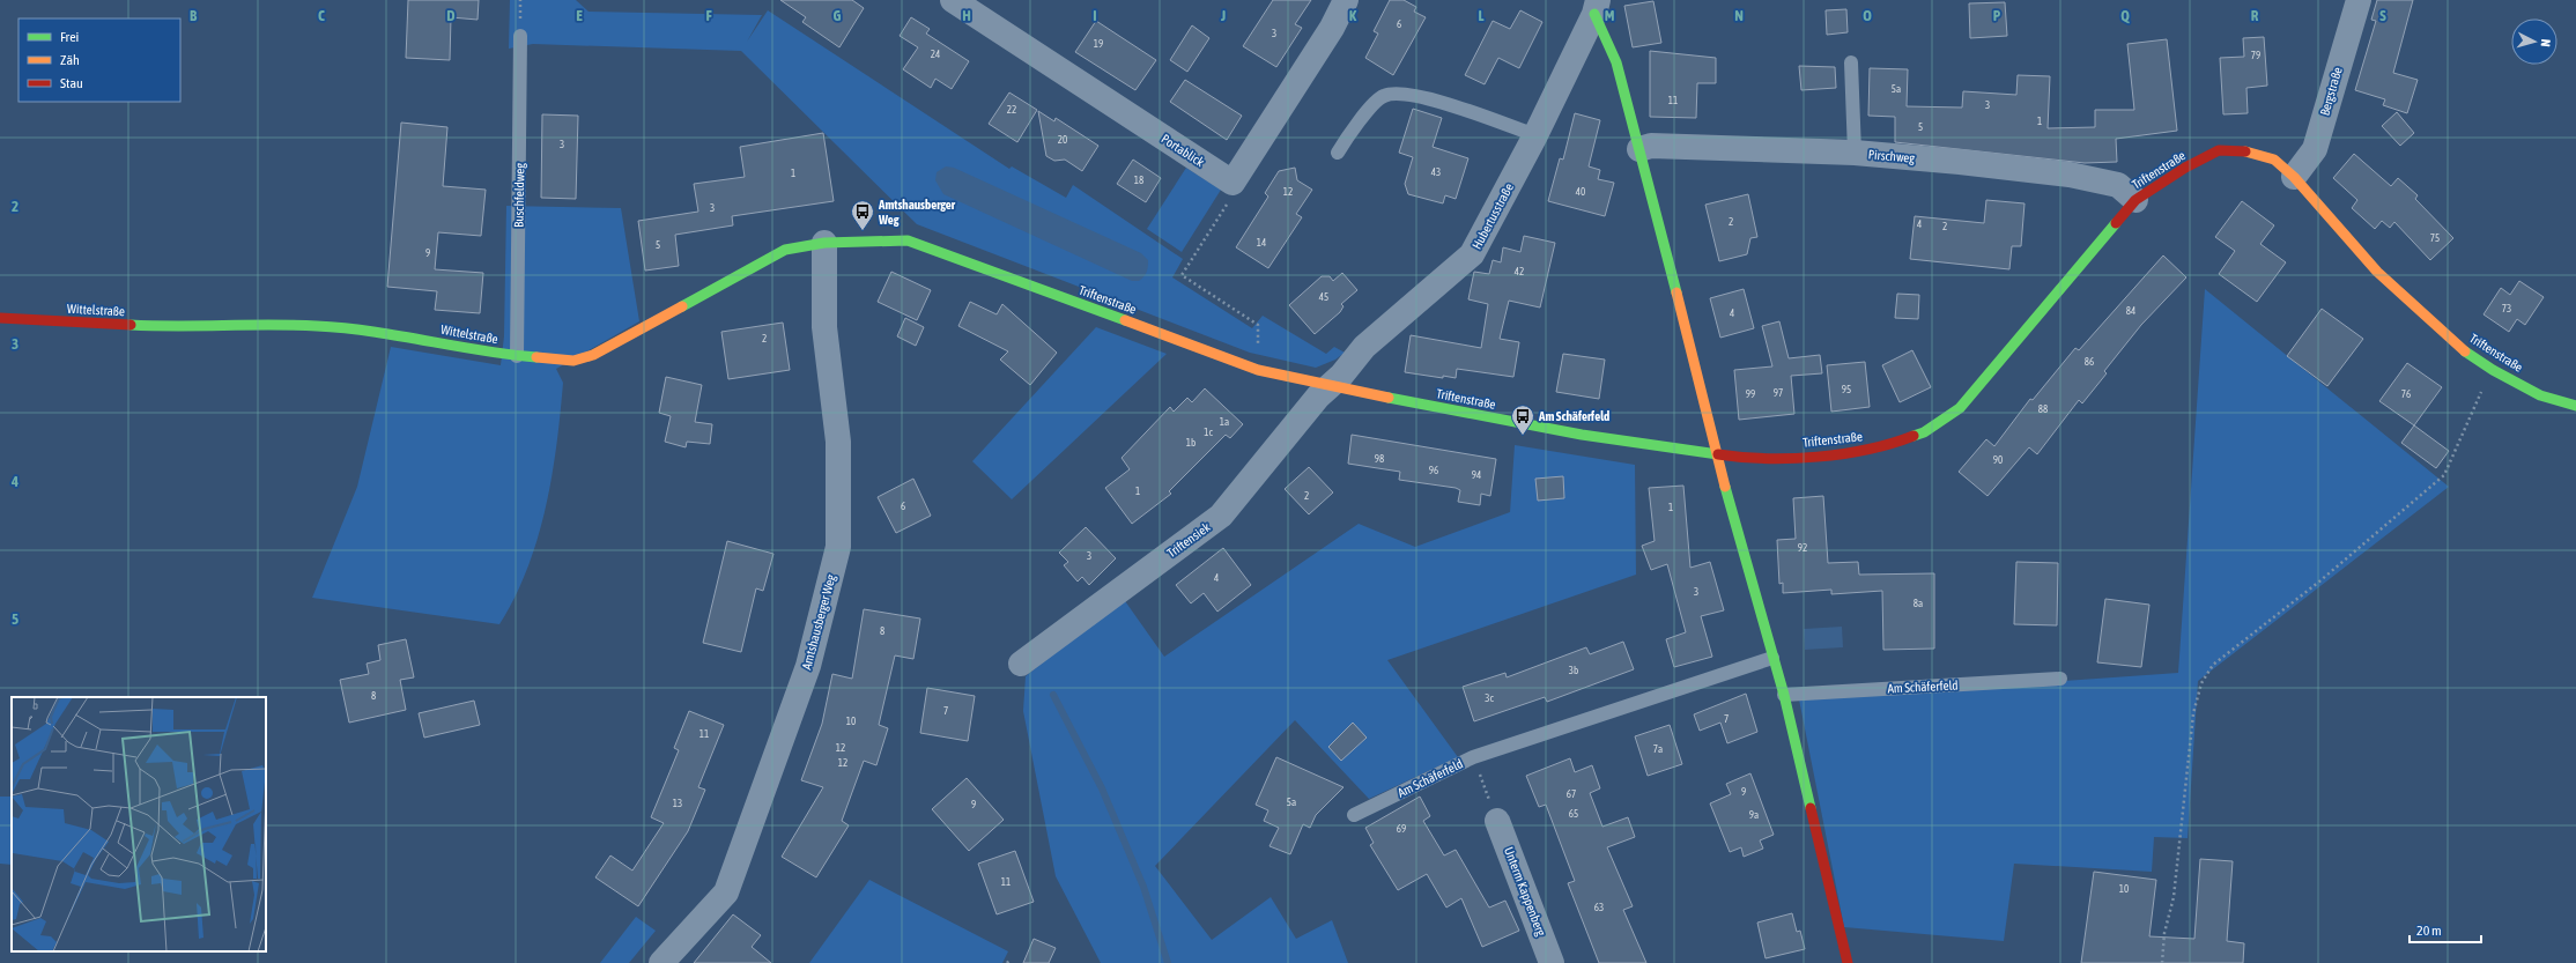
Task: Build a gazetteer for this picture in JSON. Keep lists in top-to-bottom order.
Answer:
{
  "streets": {
    "street": [
      "Bergstraße",
      "Portablick",
      "Pirschweg",
      "Triftenstraße",
      "Hubertusstraße",
      "Wittelstraße",
      "Triftensiek",
      "Amtshausberger Weg",
      "Unterm Kappenberg"
    ],
    "lane": ["Buschfeldweg", "Am Schäferfeld"]
  },
  "crossings": [
    ["Bergstraße", "Triftenstraße"],
    ["Pirschweg", "Triftenstraße"],
    ["Triftenstraße", "Hubertusstraße"],
    ["Triftenstraße", "Wittelstraße"],
    ["Triftenstraße", "Triftensiek"],
    ["Buschfeldweg", "Wittelstraße"],
    ["Hubertusstraße", "Triftensiek"],
    ["Wittelstraße", "Amtshausberger Weg"]
  ],
  "places": {
    "bus stop": ["Amtshausberger Weg", "Am Schäferfeld"]
  },
  "house_numbers": [
    "6",
    "3",
    "19",
    "24",
    "79",
    "5a",
    "11",
    "3",
    "22",
    "1",
    "5",
    "20",
    "3",
    "43",
    "1",
    "18",
    "12",
    "40",
    "3",
    "2",
    "4",
    "2",
    "75",
    "14",
    "5",
    "9",
    "42",
    "45",
    "73",
    "84",
    "4",
    "2",
    "86",
    "95",
    "97",
    "99",
    "76",
    "88",
    "1a",
    "1c",
    "1b",
    "98",
    "90",
    "96",
    "94",
    "1",
    "2",
    "6",
    "1",
    "92",
    "3",
    "4",
    "3",
    "8a",
    "8",
    "3b",
    "8",
    "3c",
    "7",
    "7",
    "10",
    "11",
    "12",
    "7a",
    "12",
    "9",
    "67",
    "5a",
    "13",
    "9",
    "65",
    "9a",
    "69",
    "11",
    "10",
    "63"
  ],
  "legend": ["Frei", "Zäh", "Stau"],
  "scale_bar": "20 m",
  "north": "right",
  "grid": {
    "columns": [
      "B",
      "C",
      "D",
      "E",
      "F",
      "G",
      "H",
      "I",
      "J",
      "K",
      "L",
      "M",
      "N",
      "O",
      "P",
      "Q",
      "R",
      "S"
    ],
    "rows": [
      "2",
      "3",
      "4",
      "5"
    ]
  }
}
